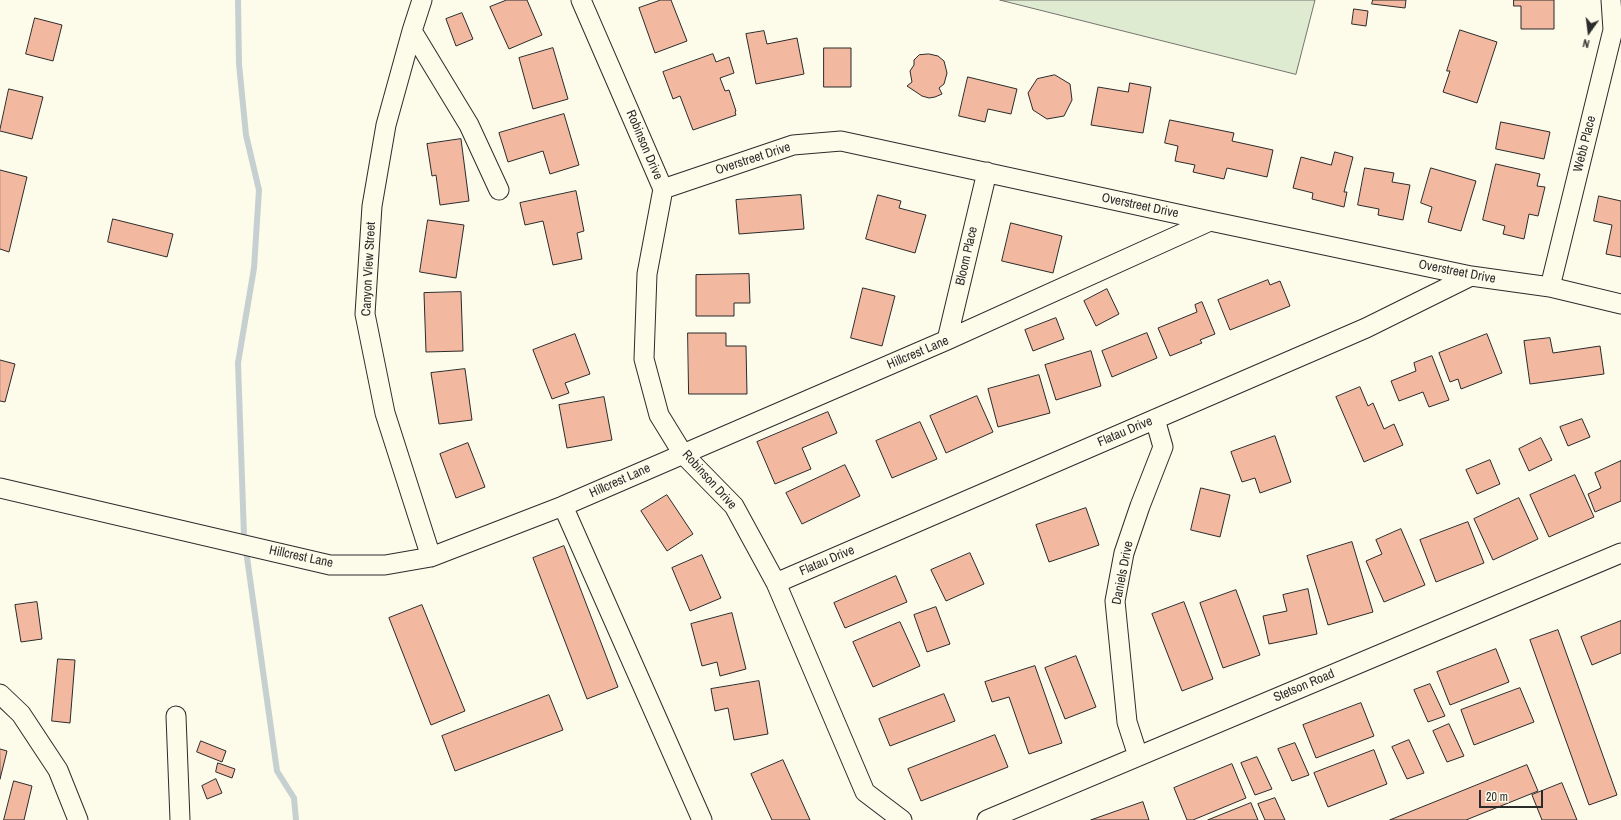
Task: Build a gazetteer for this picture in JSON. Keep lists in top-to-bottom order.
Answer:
{
  "streets": {
    "street": [
      "Webb Place",
      "Robinson Drive",
      "Overstreet Drive",
      "Bloom Place",
      "Canyon View Street",
      "Hillcrest Lane",
      "Flatau Drive",
      "Daniels Drive",
      "Stetson Road"
    ]
  },
  "crossings": [
    ["Webb Place", "Overstreet Drive"],
    ["Robinson Drive", "Overstreet Drive"],
    ["Robinson Drive", "Hillcrest Lane"],
    ["Robinson Drive", "Flatau Drive"],
    ["Overstreet Drive", "Bloom Place"],
    ["Overstreet Drive", "Hillcrest Lane"],
    ["Overstreet Drive", "Flatau Drive"],
    ["Bloom Place", "Hillcrest Lane"],
    ["Canyon View Street", "Hillcrest Lane"],
    ["Flatau Drive", "Daniels Drive"],
    ["Daniels Drive", "Stetson Road"]
  ],
  "scale_bar": "20 m",
  "north": "bottom"
}
